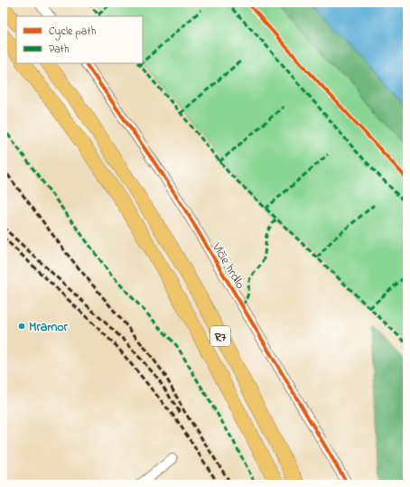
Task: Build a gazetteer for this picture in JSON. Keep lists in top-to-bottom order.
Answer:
{
  "streets": {
    "highway": ["R7"],
    "street": ["Vlčie hrdlo"]
  },
  "places": ["Mramor"],
  "legend": ["Cycle path", "Path"]
}
